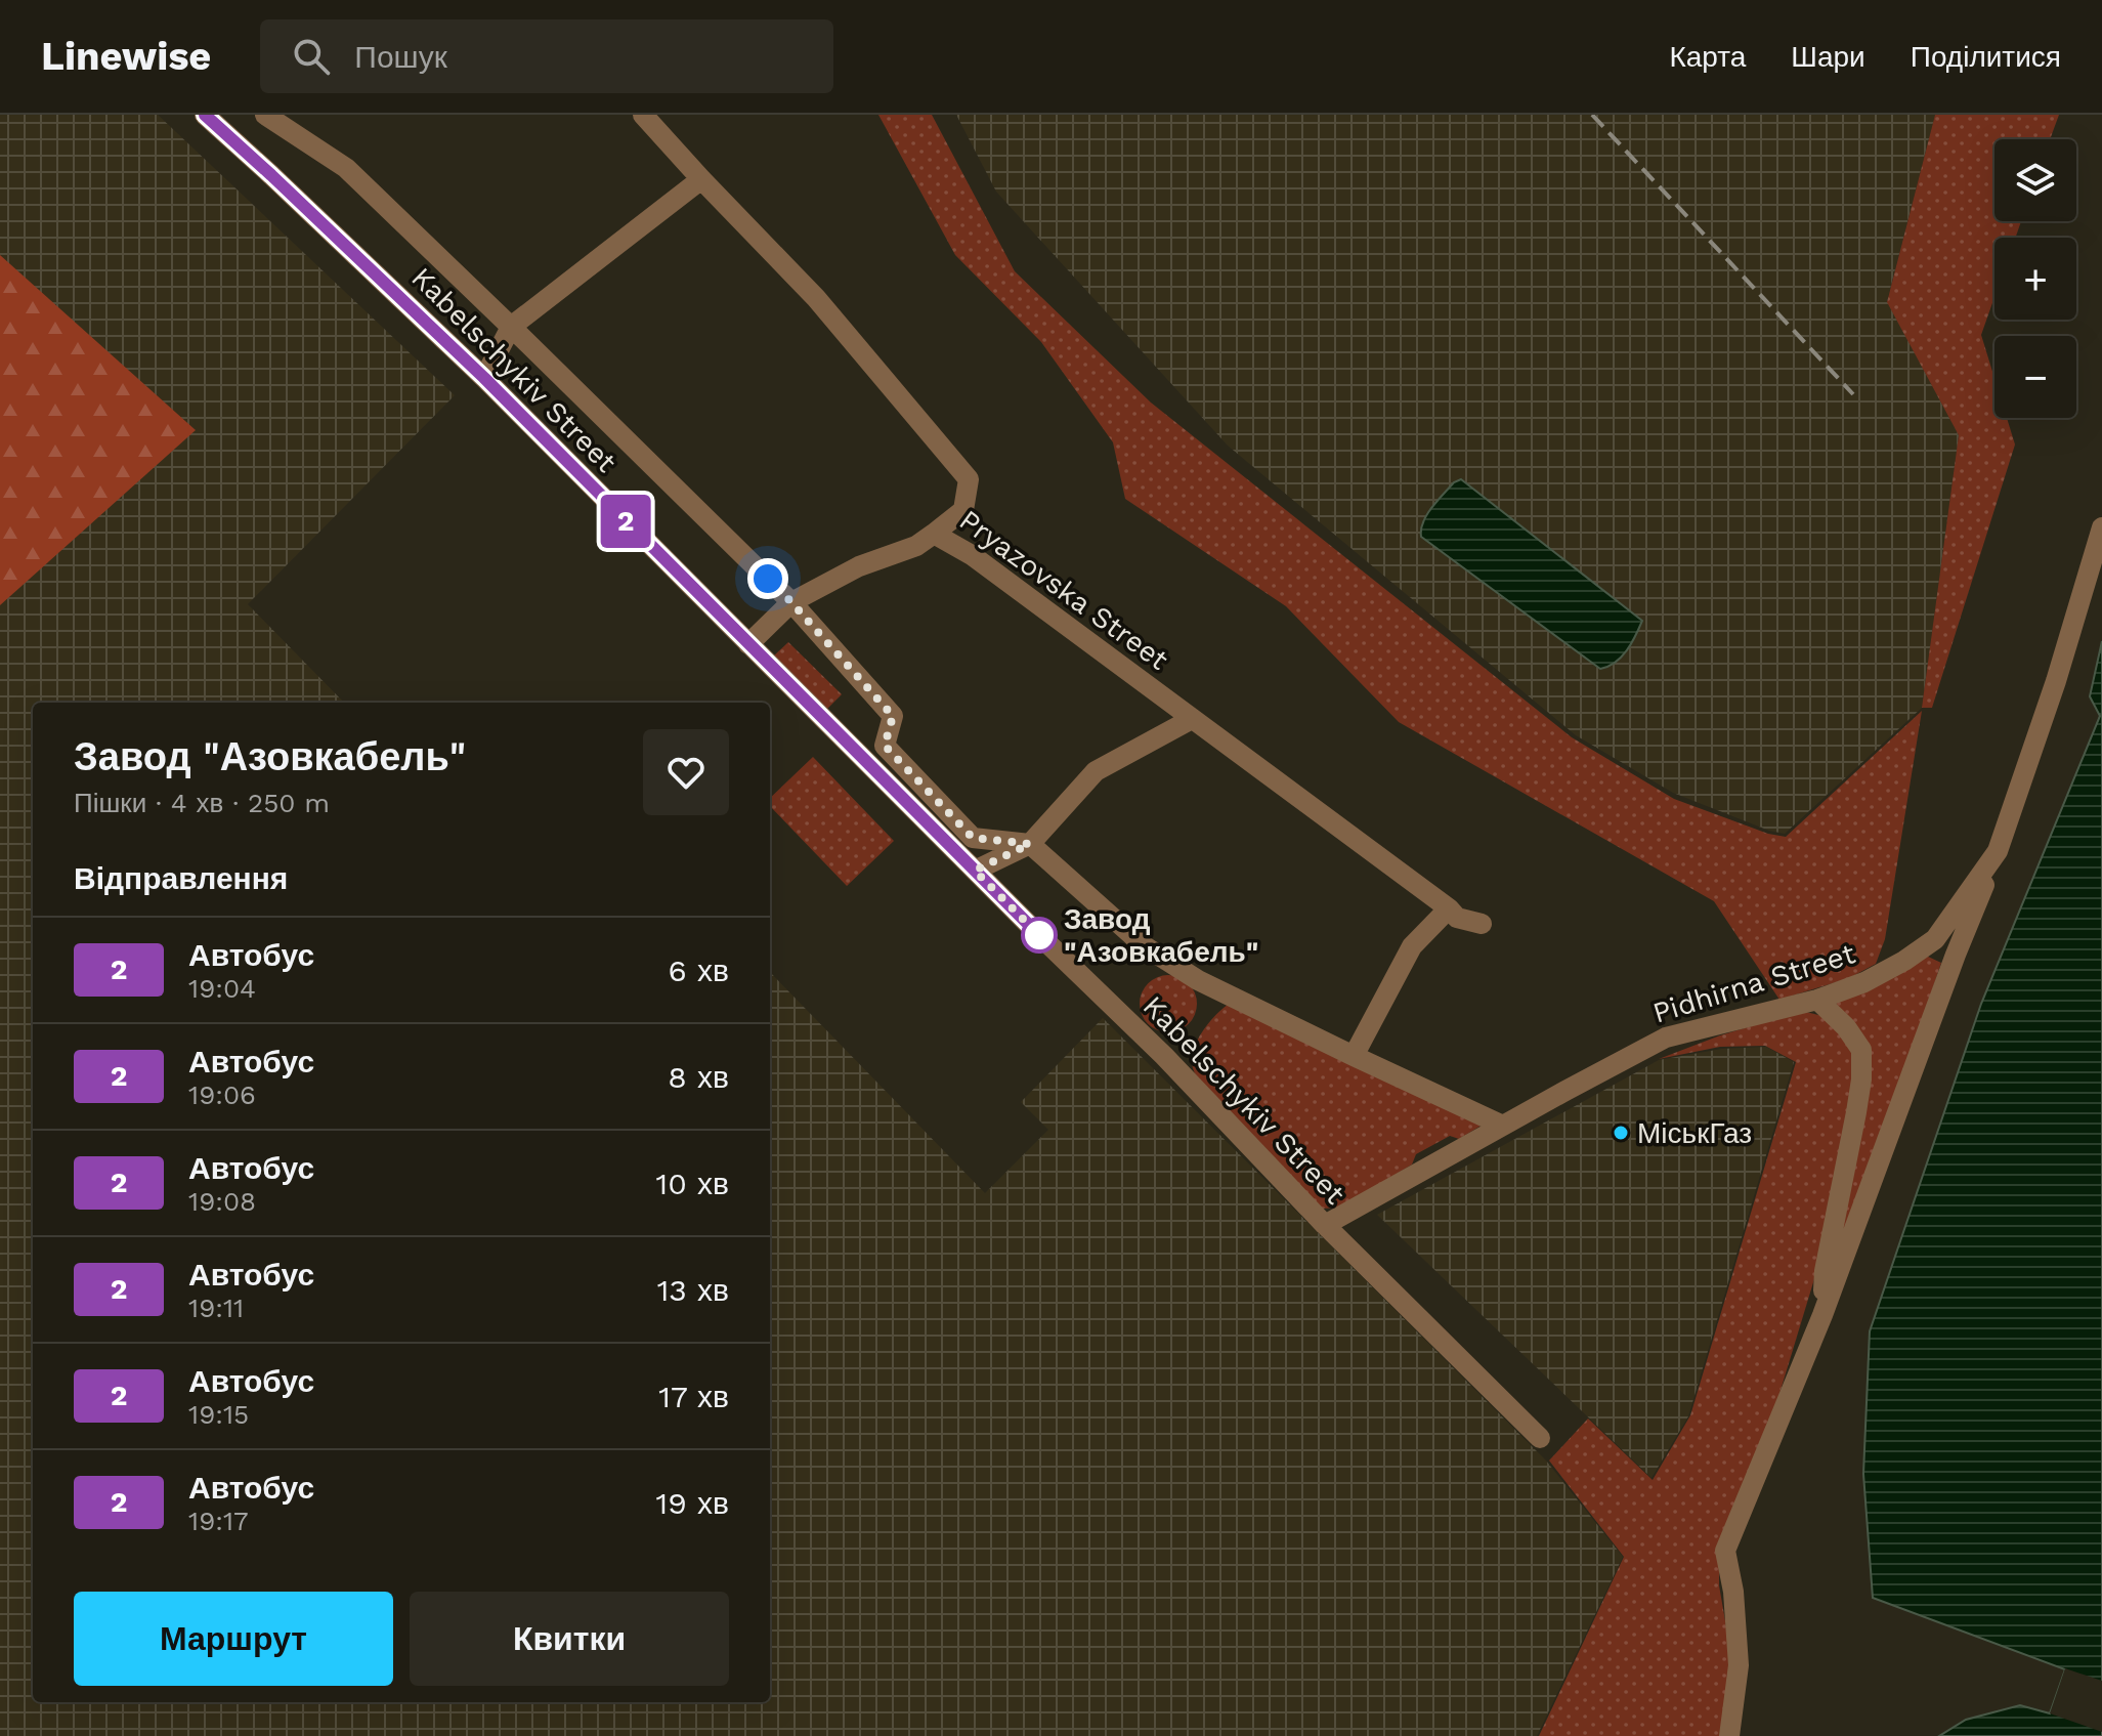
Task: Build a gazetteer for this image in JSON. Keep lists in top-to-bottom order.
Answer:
{
  "streets": {
    "street": ["Kabelschykiv Street", "Pryazovska Street", "Pidhirna Street"]
  },
  "crossings": [
    ["Kabelschykiv Street", "Pidhirna Street"]
  ],
  "places": ["Завод \"Азовкабель\"", "МіськГаз"],
  "lines": ["bus line 2"],
  "page": {
    "header": "Linewise",
    "search": "Пошук",
    "nav": ["Карта", "Шари", "Поділитися"],
    "on_map": "2",
    "map_buttons": ["+", "−"],
    "heading": [
      ["Завод \"Азовкабель\"", "Пішки · 4 хв · 250 m"],
      "Відправлення"
    ],
    "list": [
      {
        "mark": "2",
        "name": "Автобус",
        "note": "19:04",
        "value": "6 хв"
      },
      {
        "mark": "2",
        "name": "Автобус",
        "note": "19:06",
        "value": "8 хв"
      },
      {
        "mark": "2",
        "name": "Автобус",
        "note": "19:08",
        "value": "10 хв"
      },
      {
        "mark": "2",
        "name": "Автобус",
        "note": "19:11",
        "value": "13 хв"
      },
      {
        "mark": "2",
        "name": "Автобус",
        "note": "19:15",
        "value": "17 хв"
      },
      {
        "mark": "2",
        "name": "Автобус",
        "note": "19:17",
        "value": "19 хв"
      }
    ],
    "buttons": ["Маршрут", "Квитки"]
  }
}
